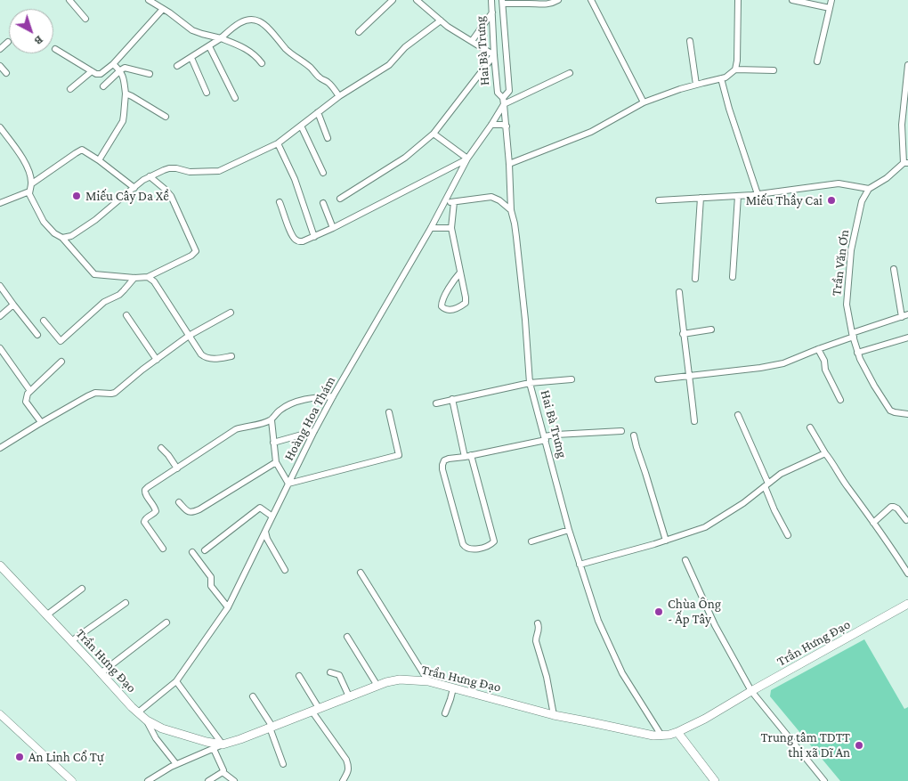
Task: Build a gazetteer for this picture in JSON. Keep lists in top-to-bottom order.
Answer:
{
  "streets": {
    "main road": ["Trần Hưng Đạo"],
    "street": ["Hai Bà Trưng", "Trần Văn Ơn", "Hoàng Hoa Thám"]
  },
  "crossings": [
    ["Hai Bà Trưng", "Hoàng Hoa Thám"],
    ["Hai Bà Trưng", "Trần Hưng Đạo"],
    ["Hoàng Hoa Thám", "Trần Hưng Đạo"]
  ],
  "places": [
    "Miếu Cây Da Xề",
    "Miếu Thầy Cai",
    "Chùa Ông - Ấp Tây",
    "Trung tâm TDTT thị xã Dĩ An",
    "An Linh Cổ Tự"
  ],
  "north": "bottom right"
}
